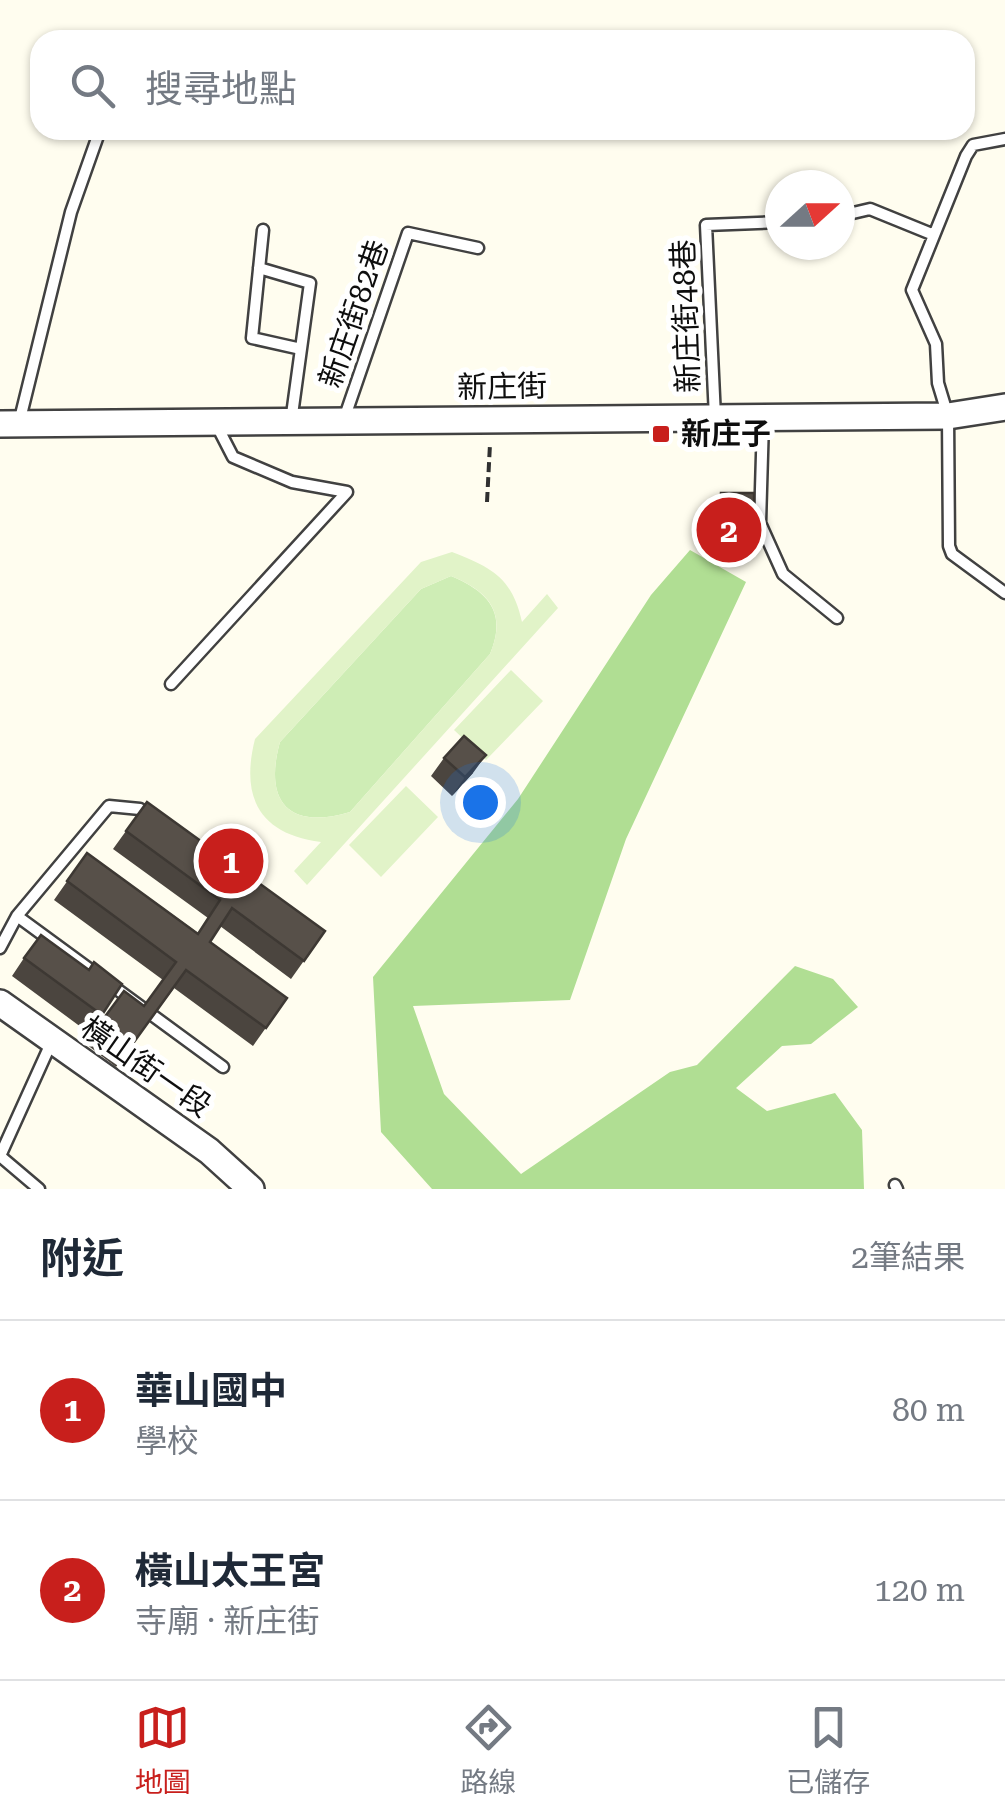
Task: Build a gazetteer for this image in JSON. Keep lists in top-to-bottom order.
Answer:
{
  "streets": {
    "street": ["新庄街", "橫山街一段"],
    "lane": ["新庄街82巷", "新庄街48巷"]
  },
  "crossings": [
    ["新庄街82巷", "新庄街"],
    ["新庄街48巷", "新庄街"]
  ],
  "places": {
    "transit": ["新庄子"]
  },
  "north": "right",
  "page": {
    "search": "搜尋地點",
    "pins": ["2", "1"],
    "heading": ["附近", "2筆結果"],
    "list": [
      {
        "mark": "1",
        "name": "華山國中",
        "note": "學校",
        "value": "80 m"
      },
      {
        "mark": "2",
        "name": "橫山太王宮",
        "note": "寺廟 · 新庄街",
        "value": "120 m"
      }
    ],
    "nav": ["地圖", "路線", "已儲存"]
  }
}
